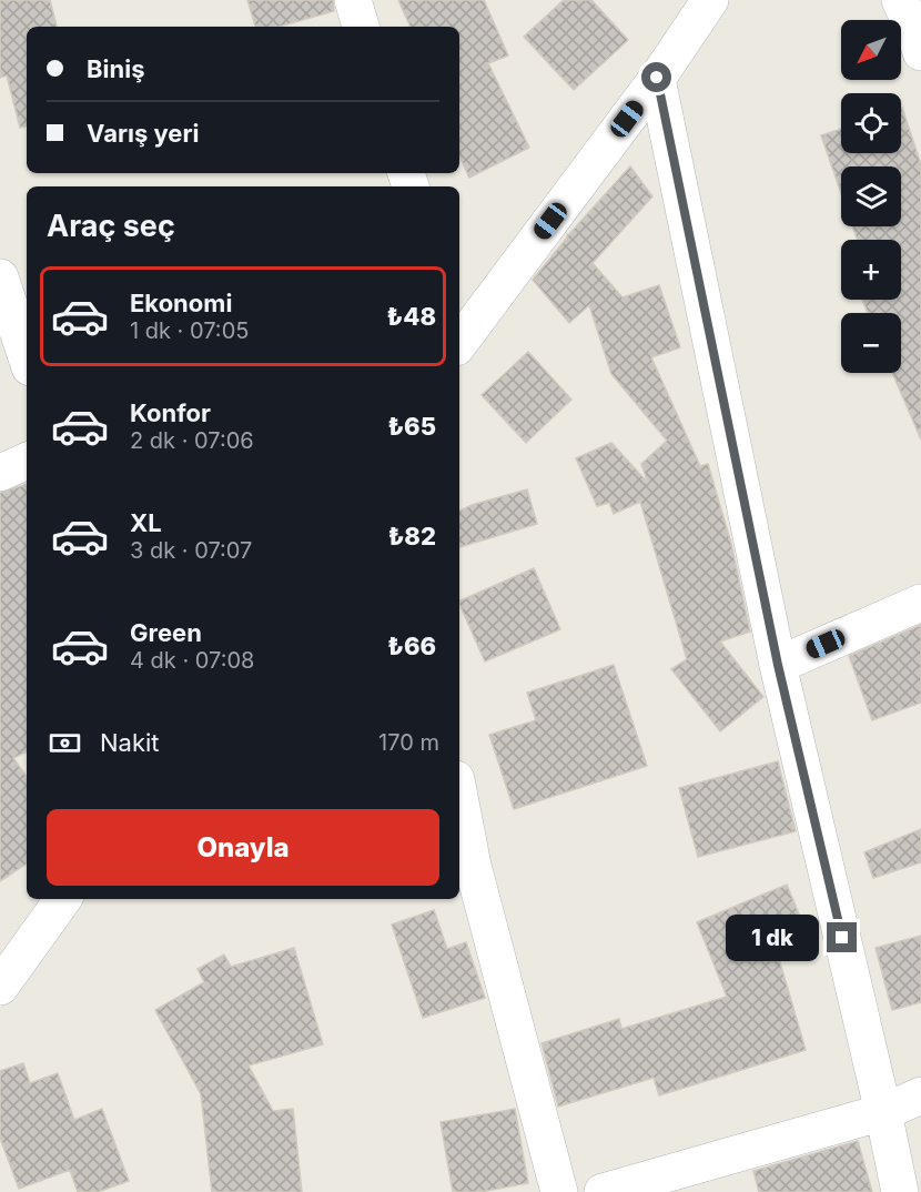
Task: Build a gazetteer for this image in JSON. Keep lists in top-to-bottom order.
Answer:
{
  "north": "bottom left",
  "page": {
    "map_buttons": ["+", "−"],
    "banner": ["Biniş", "Varış yeri"],
    "heading": "Araç seç",
    "list": [
      {
        "name": "Ekonomi",
        "note": "1 dk · 07:05",
        "value": "₺48"
      },
      {
        "name": "Konfor",
        "note": "2 dk · 07:06",
        "value": "₺65"
      },
      {
        "name": "XL",
        "note": "3 dk · 07:07",
        "value": "₺82"
      },
      {
        "name": "Green",
        "note": "4 dk · 07:08",
        "value": "₺66"
      }
    ],
    "pay": ["Nakit", "170 m"],
    "buttons": "Onayla",
    "bubble": "1 dk"
  }
}
